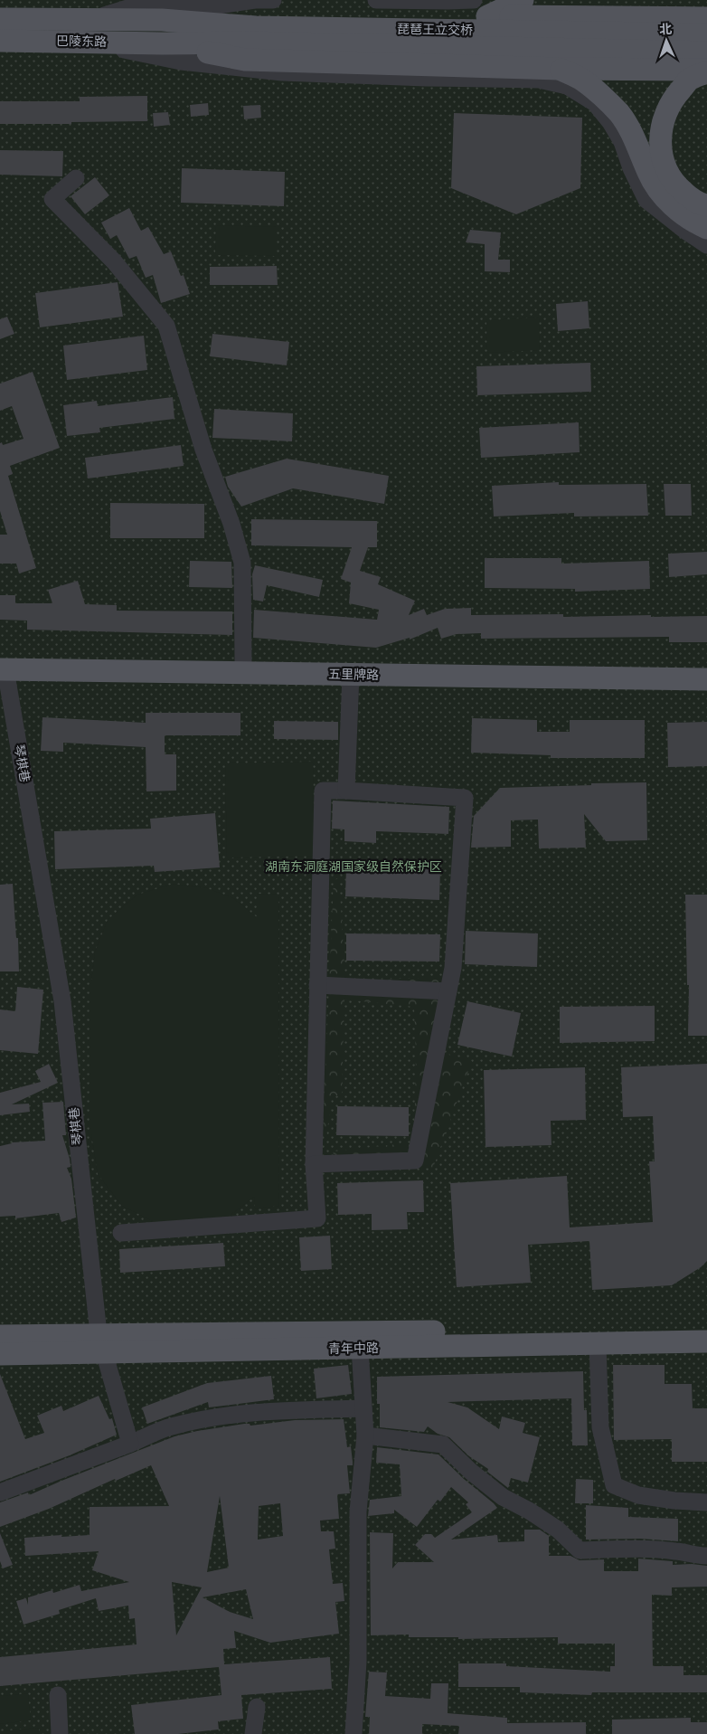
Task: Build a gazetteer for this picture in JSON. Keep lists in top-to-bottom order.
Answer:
{
  "streets": {
    "main road": [
      "琵琶王立交桥",
      "巴陵东路",
      "五里牌路",
      "青年中路"
    ],
    "street": ["琴棋巷"]
  },
  "crossings": [
    ["琵琶王立交桥", "巴陵东路"],
    ["五里牌路", "琴棋巷"],
    ["琴棋巷", "青年中路"]
  ],
  "parks": ["湖南东洞庭湖国家级自然保护区"],
  "north": "top"
}
